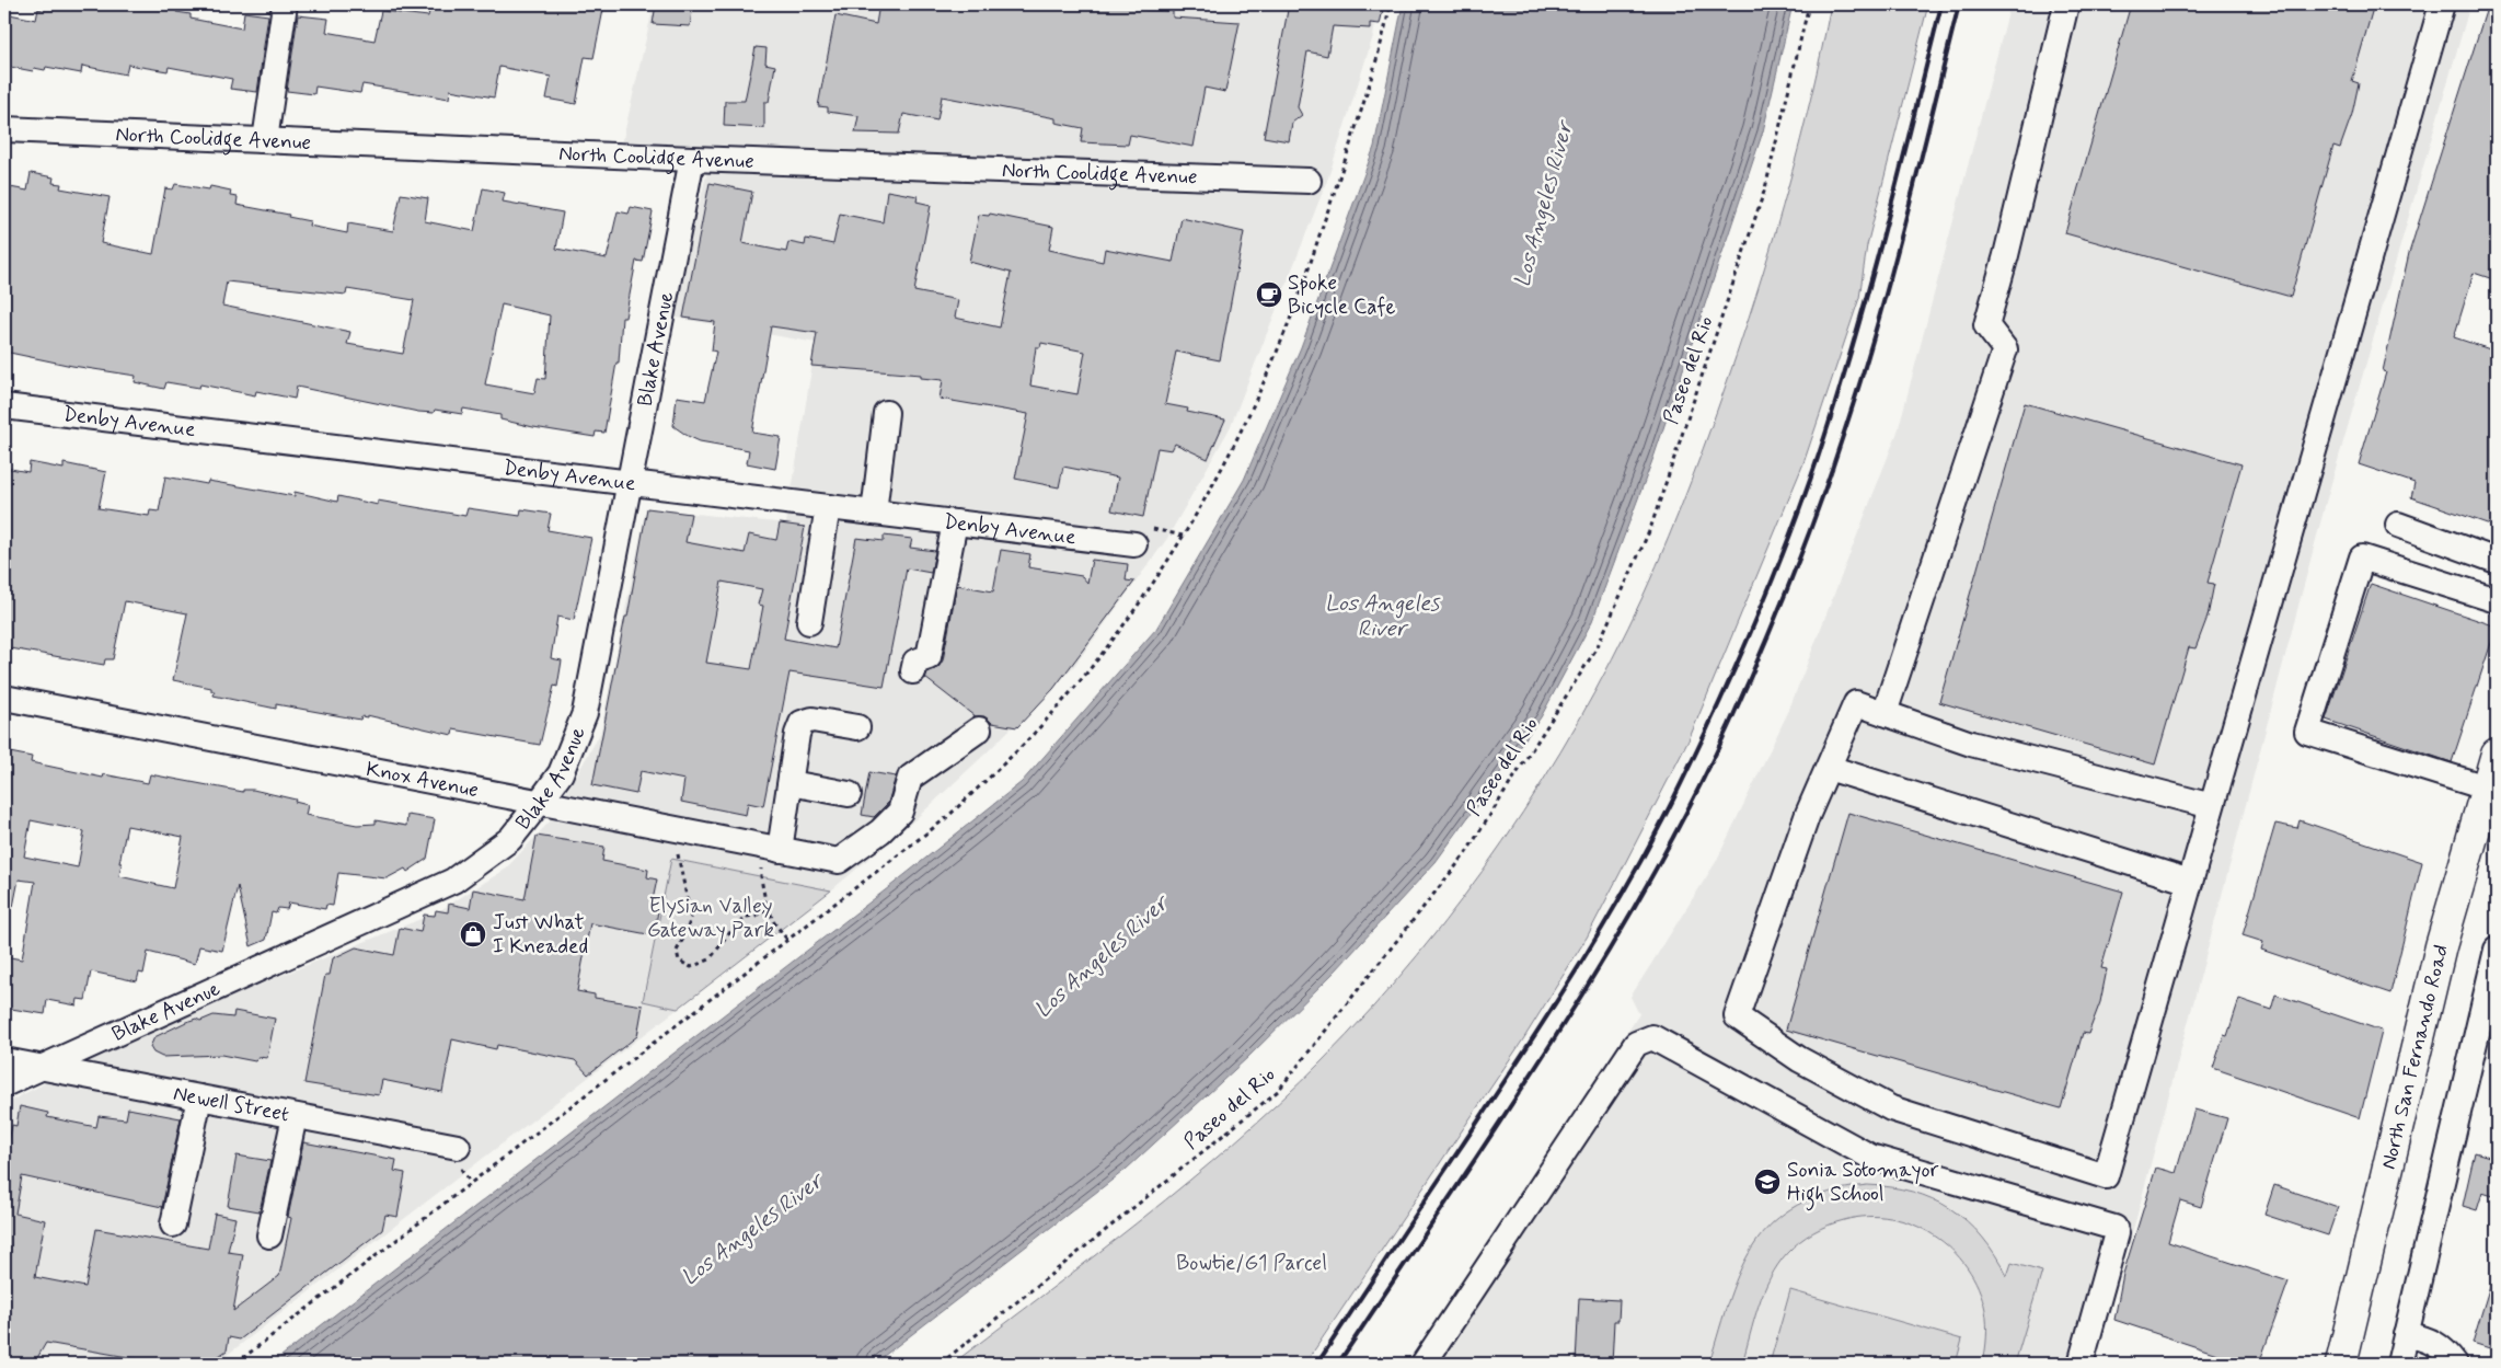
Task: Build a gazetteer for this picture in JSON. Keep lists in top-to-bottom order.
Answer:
{
  "streets": {
    "main road": ["North San Fernando Road"],
    "street": [
      "North Coolidge Avenue",
      "Blake Avenue",
      "Denby Avenue",
      "Knox Avenue",
      "Newell Street"
    ],
    "path": ["Paseo del Rio"]
  },
  "crossings": [
    ["North Coolidge Avenue", "Blake Avenue"],
    ["Blake Avenue", "Denby Avenue"],
    ["Blake Avenue", "Knox Avenue"],
    ["Blake Avenue", "Newell Street"]
  ],
  "water": ["Los Angeles River"],
  "parks": ["Elysian Valley Gateway Park", "Bowtie/G1 Parcel"],
  "places": {
    "cafe": ["Spoke Bicycle Cafe"],
    "shop": ["Just What I Kneaded"],
    "school or university": ["Sonia Sotomayor High School"]
  }
}
